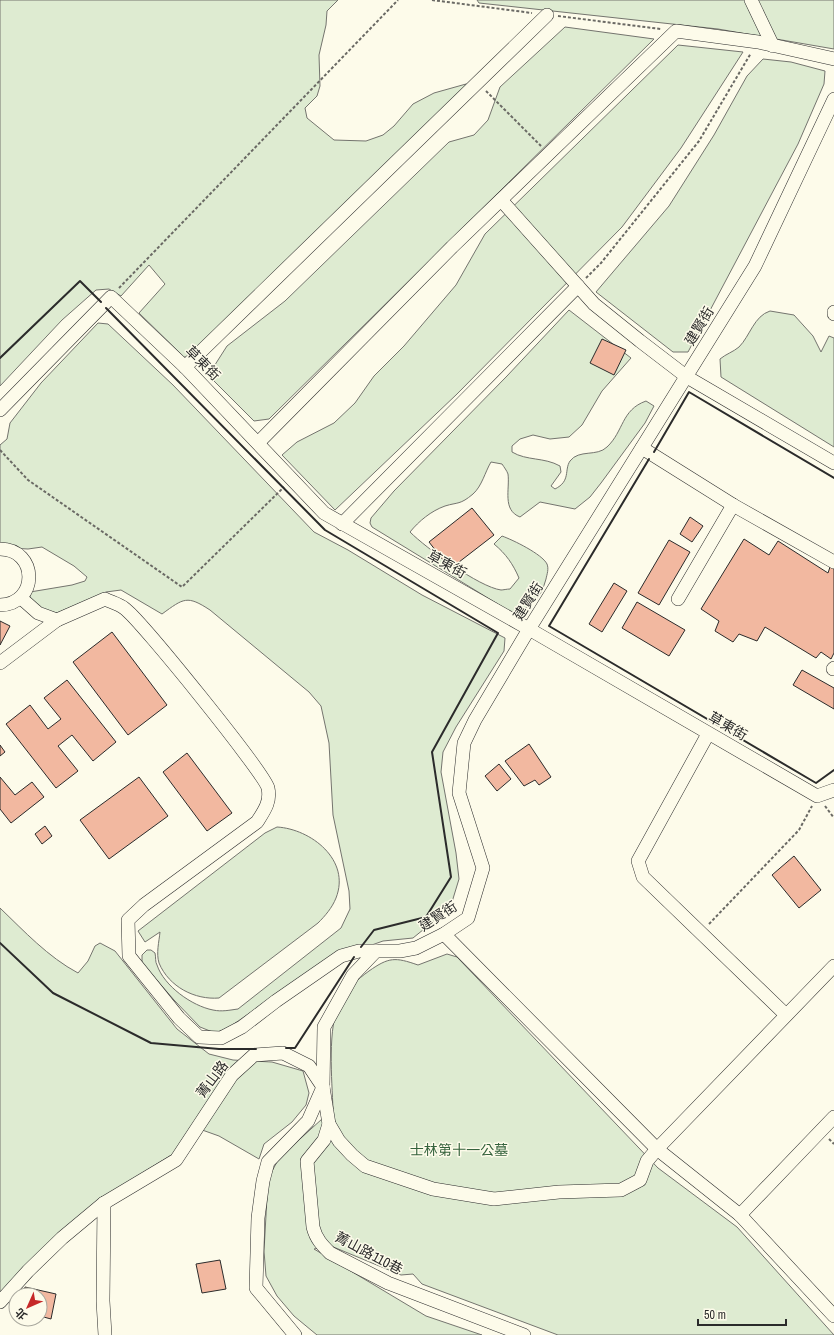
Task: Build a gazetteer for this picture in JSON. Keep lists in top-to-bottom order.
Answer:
{
  "streets": {
    "street": [
      "建賢街",
      "草東街",
      "菁山路",
      "菁山路110巷"
    ]
  },
  "crossings": [
    ["建賢街", "草東街"]
  ],
  "parks": ["士林第十一公墓"],
  "scale_bar": "50 m",
  "north": "bottom left"
}
